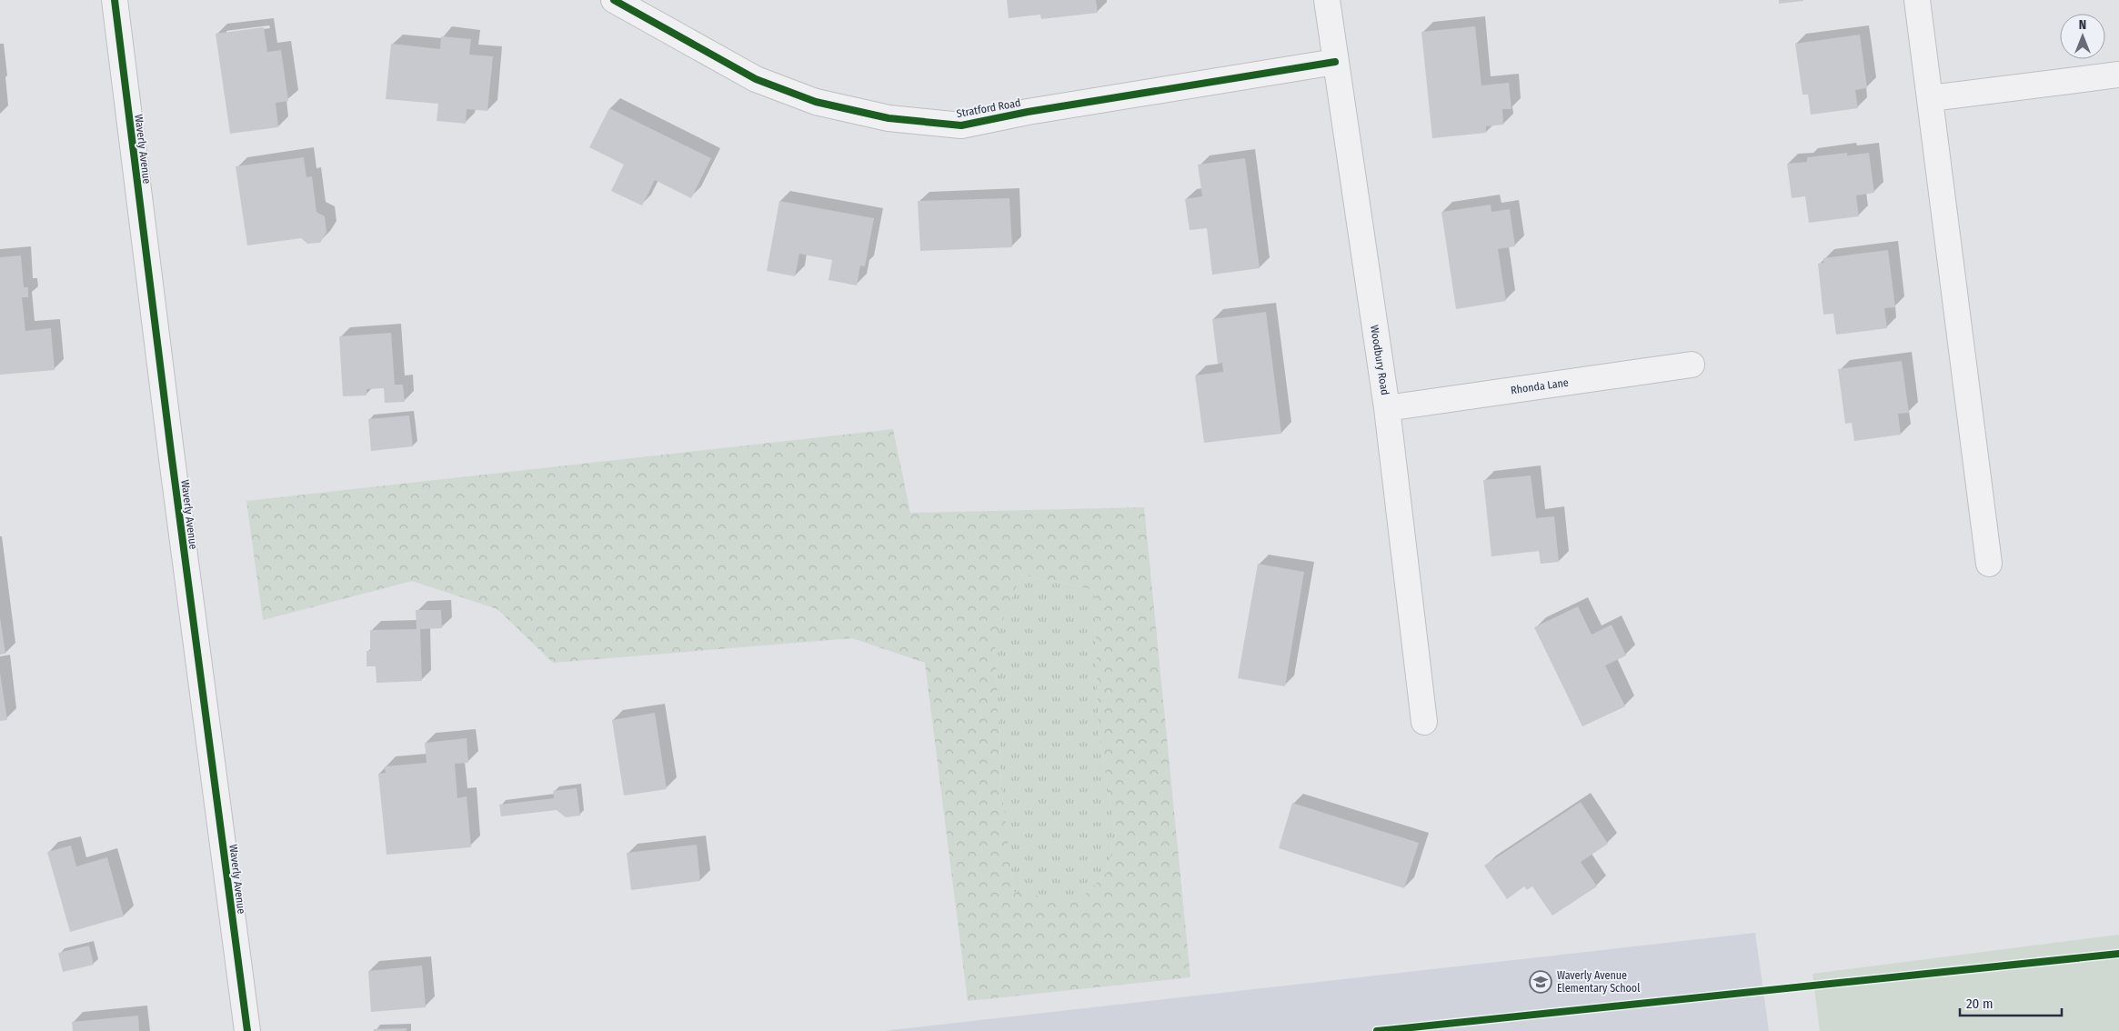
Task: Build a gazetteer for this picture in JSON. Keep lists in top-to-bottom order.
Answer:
{
  "streets": {
    "street": [
      "Stratford Road",
      "Waverly Avenue",
      "Woodbury Road",
      "Rhonda Lane"
    ]
  },
  "crossings": [
    ["Stratford Road", "Woodbury Road"],
    ["Woodbury Road", "Rhonda Lane"]
  ],
  "places": {
    "school or university": ["Waverly Avenue Elementary School"]
  },
  "scale_bar": "20 m",
  "north": "top"
}
